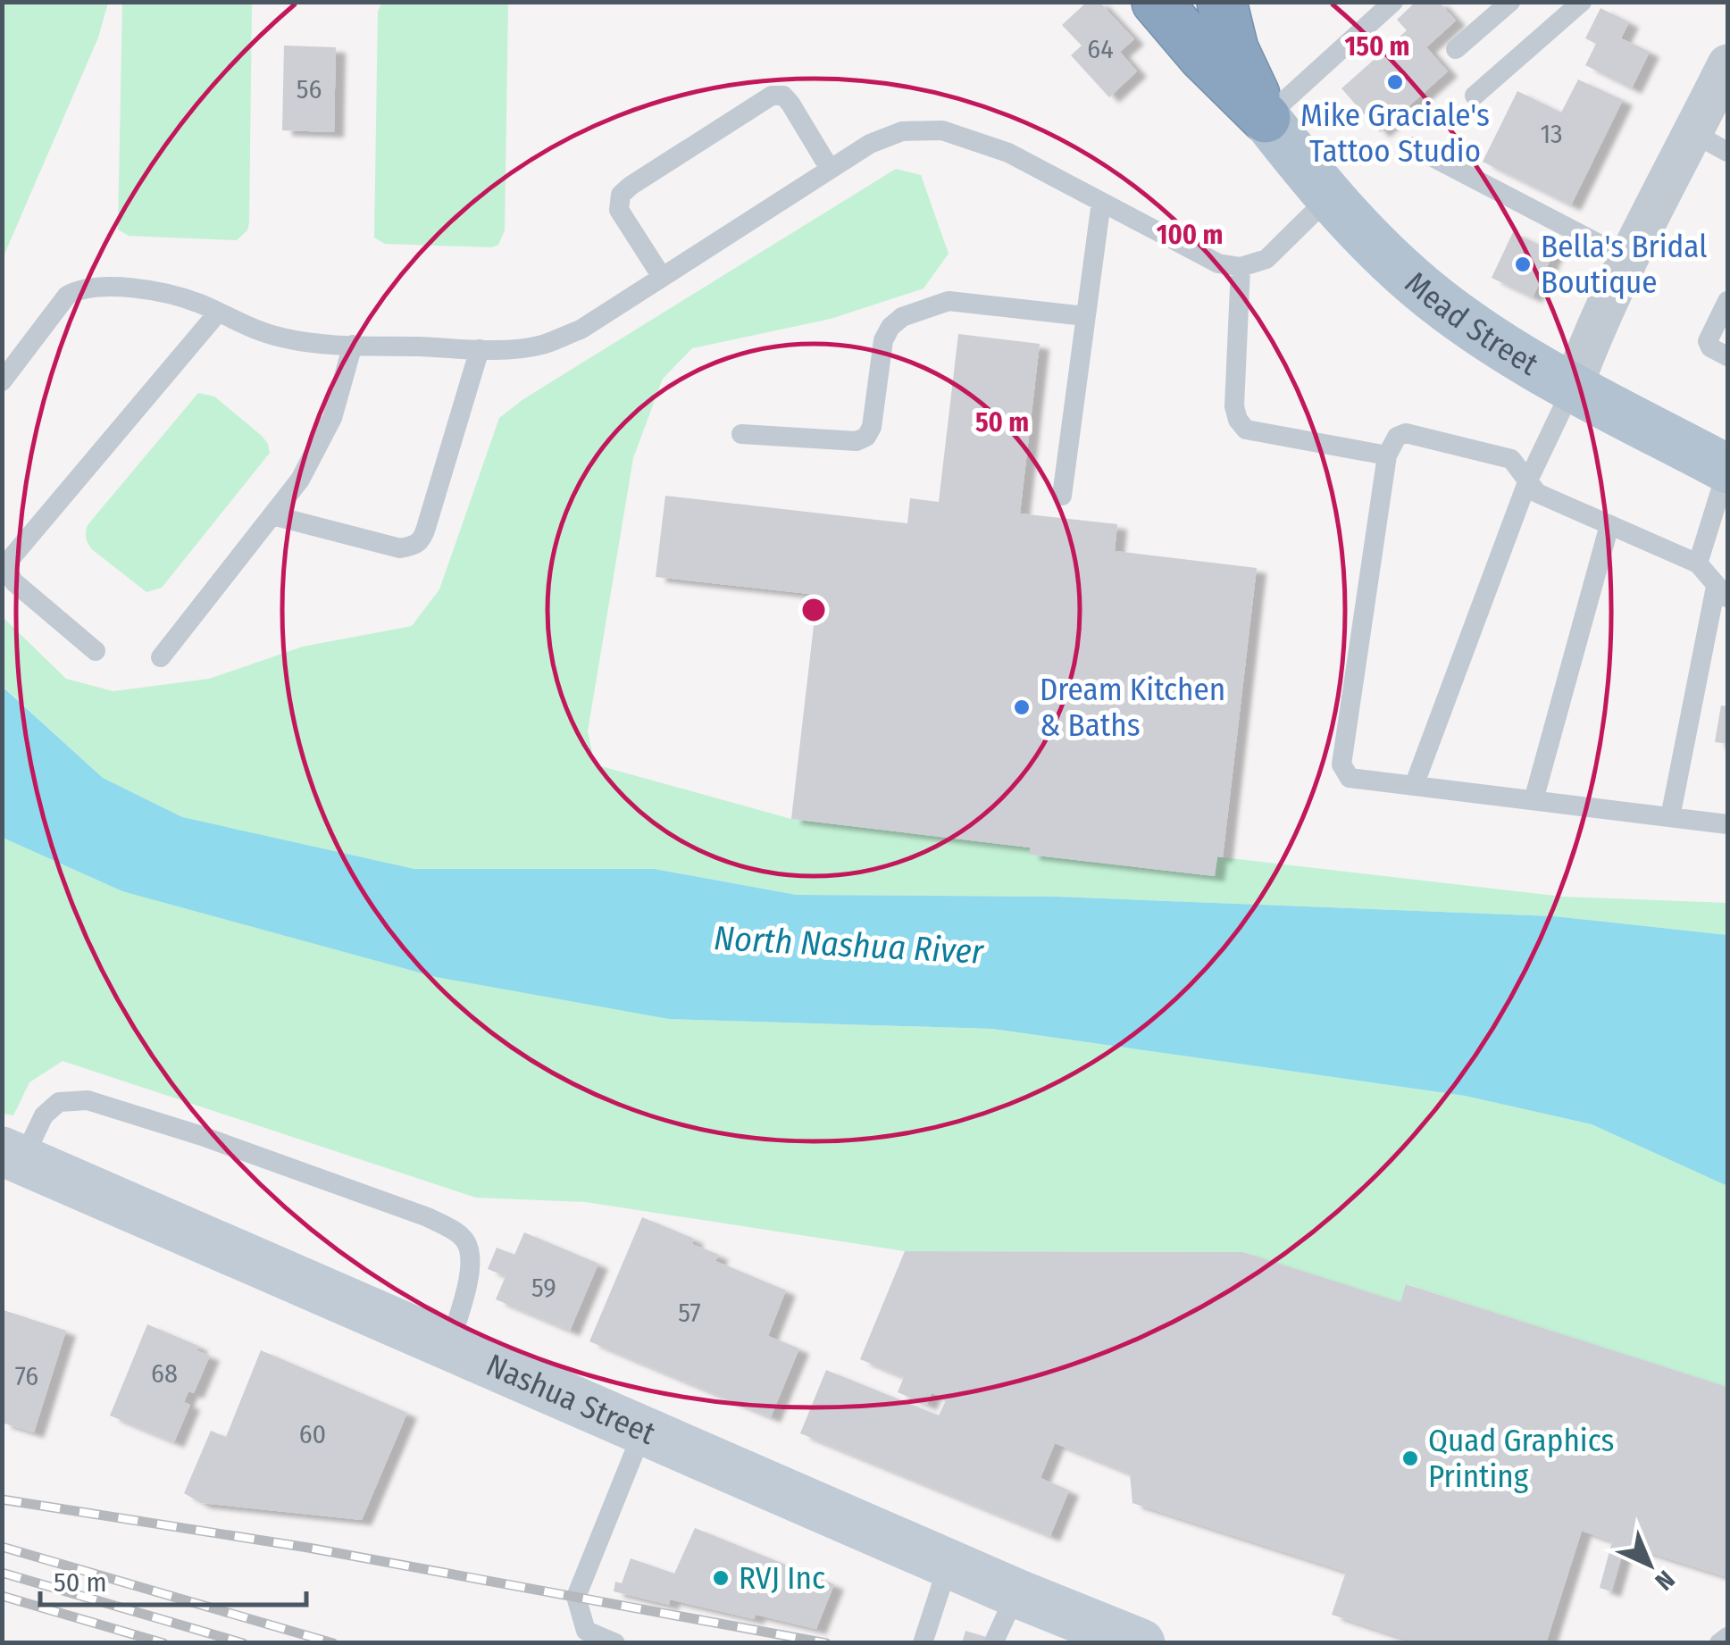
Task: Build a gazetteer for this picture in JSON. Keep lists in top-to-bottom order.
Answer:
{
  "streets": {
    "main road": ["Mead Street", "Nashua Street"]
  },
  "water": ["North Nashua River"],
  "places": [
    "Mike Graciale's Tattoo Studio",
    "Bella's Bridal Boutique",
    "Dream Kitchen & Baths",
    "Quad Graphics Printing",
    "RVJ Inc"
  ],
  "house_numbers": [
    "64",
    "56",
    "13",
    "59",
    "57",
    "68",
    "76",
    "60"
  ],
  "scale_bar": "50 m",
  "north": "bottom right",
  "rings": ["150 m", "100 m", "50 m"]
}
